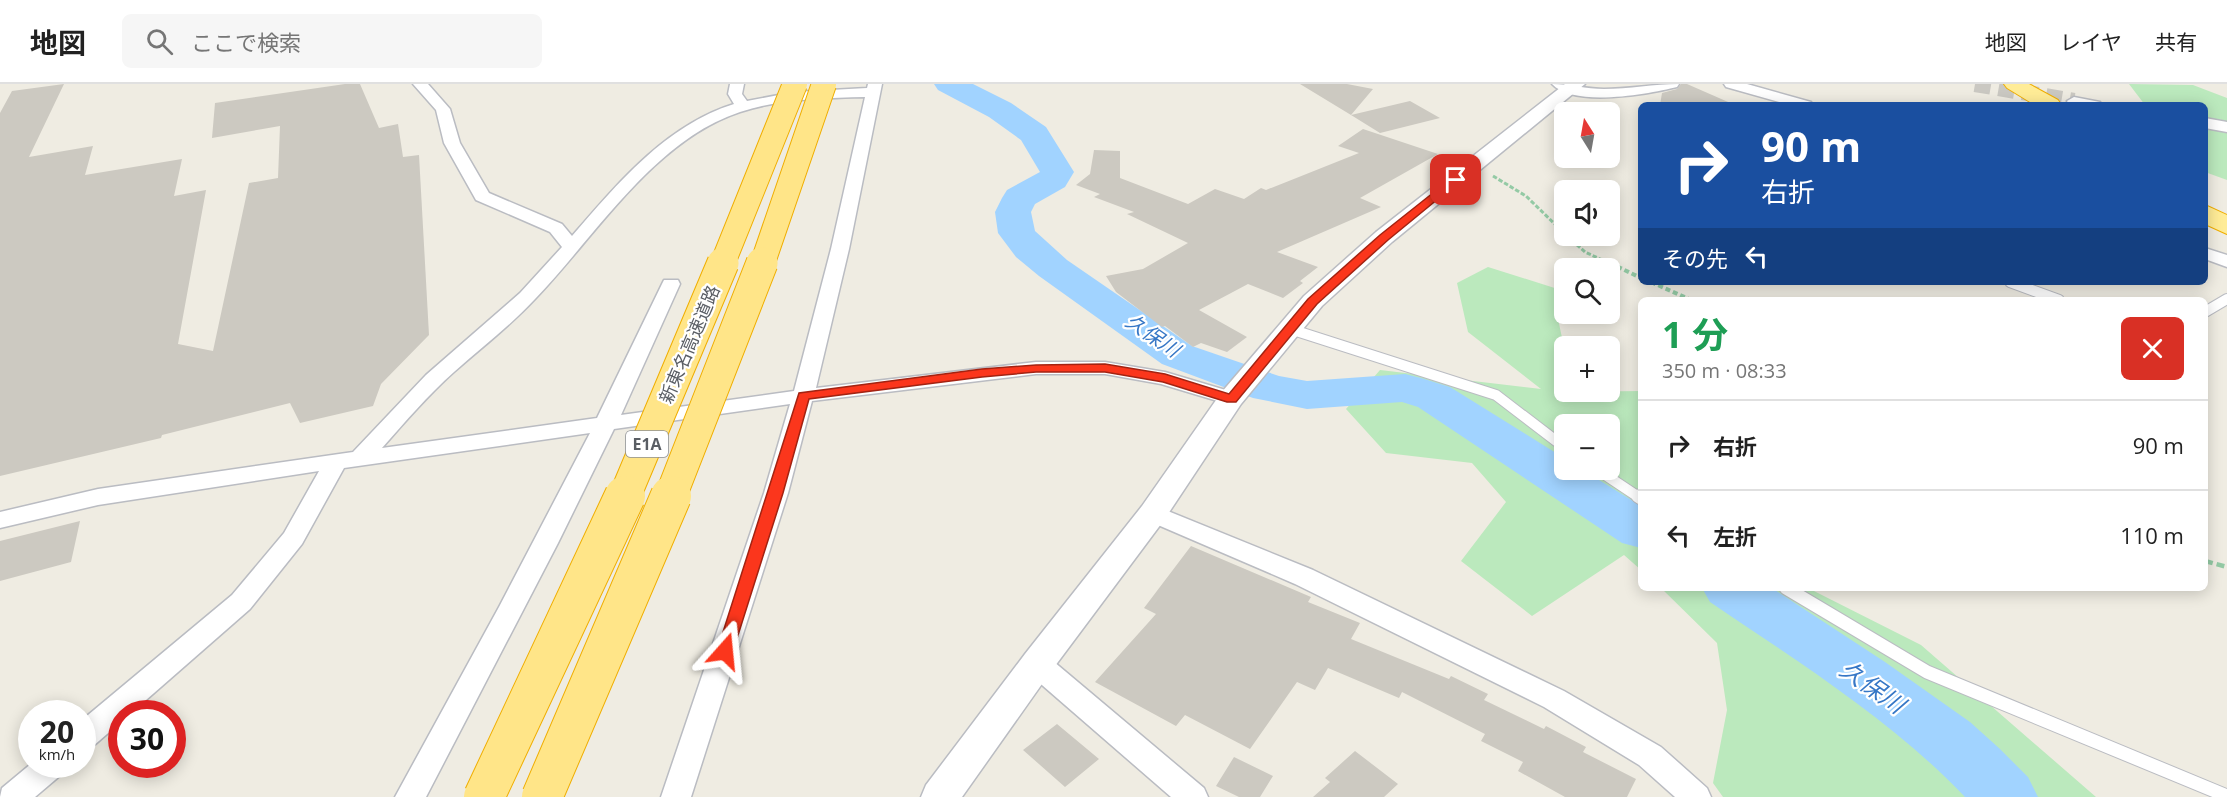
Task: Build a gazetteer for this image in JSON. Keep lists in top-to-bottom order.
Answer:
{
  "streets": {
    "highway": ["新東名高速道路", "E1A"]
  },
  "water": ["久保川"],
  "north": "top",
  "page": {
    "header": "地図",
    "search": "ここで検索",
    "nav": ["地図", "レイヤ", "共有"],
    "map_buttons": ["+", "−"],
    "turn": ["90 m", "右折"],
    "then": "その先",
    "heading": ["1 分", "350 m · 08:33"],
    "list": [
      {
        "name": "右折",
        "value": "90 m"
      },
      {
        "name": "左折",
        "value": "110 m"
      }
    ],
    "speed": "20 km/h",
    "limit": "30"
  }
}
